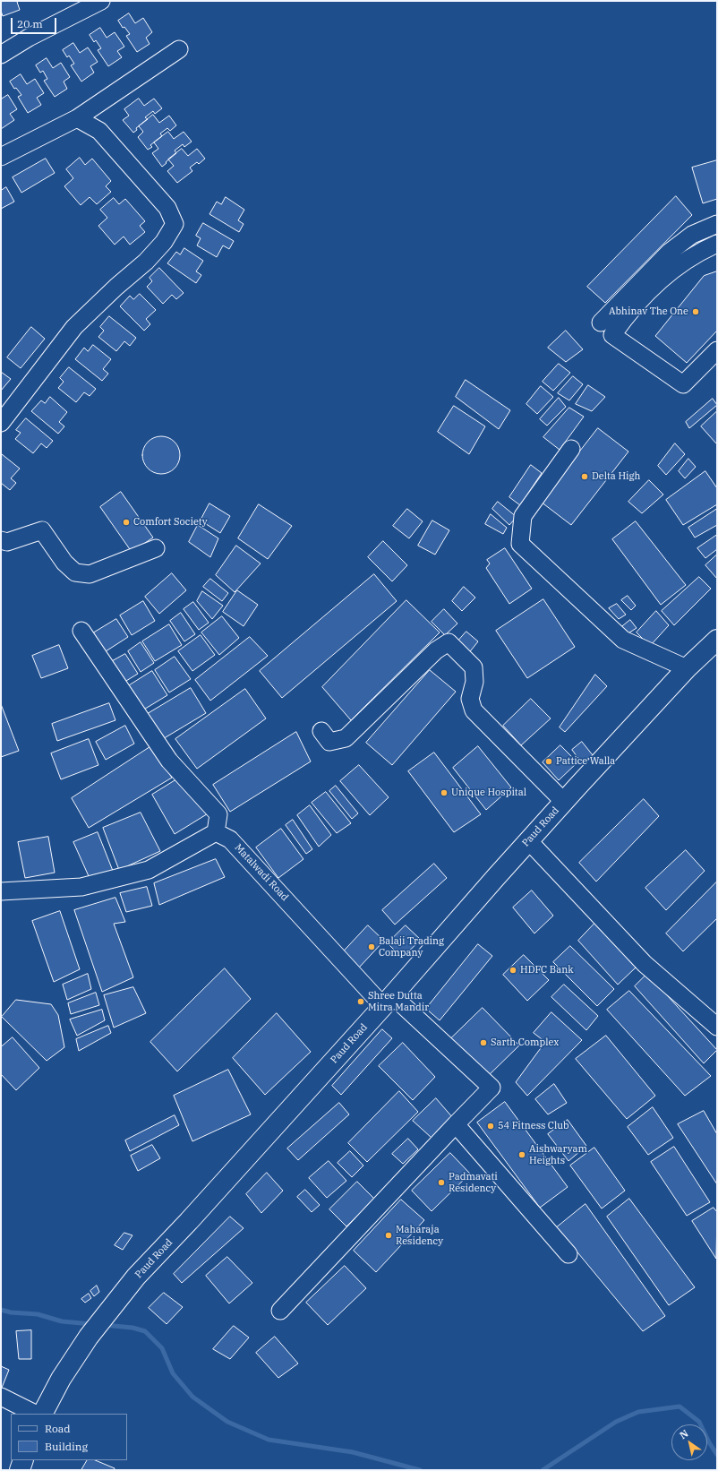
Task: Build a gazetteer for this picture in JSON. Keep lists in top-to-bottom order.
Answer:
{
  "streets": {
    "main road": ["Paud Road"],
    "street": ["Matalwadi Road"]
  },
  "crossings": [
    ["Paud Road", "Matalwadi Road"]
  ],
  "places": [
    "Abhinav The One",
    "Delta High",
    "Comfort Society",
    "Pattice Walla",
    "Unique Hospital",
    "Balaji Trading Company",
    "HDFC Bank",
    "Shree Dutta Mitra Mandir",
    "Sarth Complex",
    "54 Fitness Club",
    "Aishwaryam Heights",
    "Padmavati Residency",
    "Maharaja Residency"
  ],
  "legend": ["Road", "Building"],
  "scale_bar": "20 m",
  "north": "top left"
}
